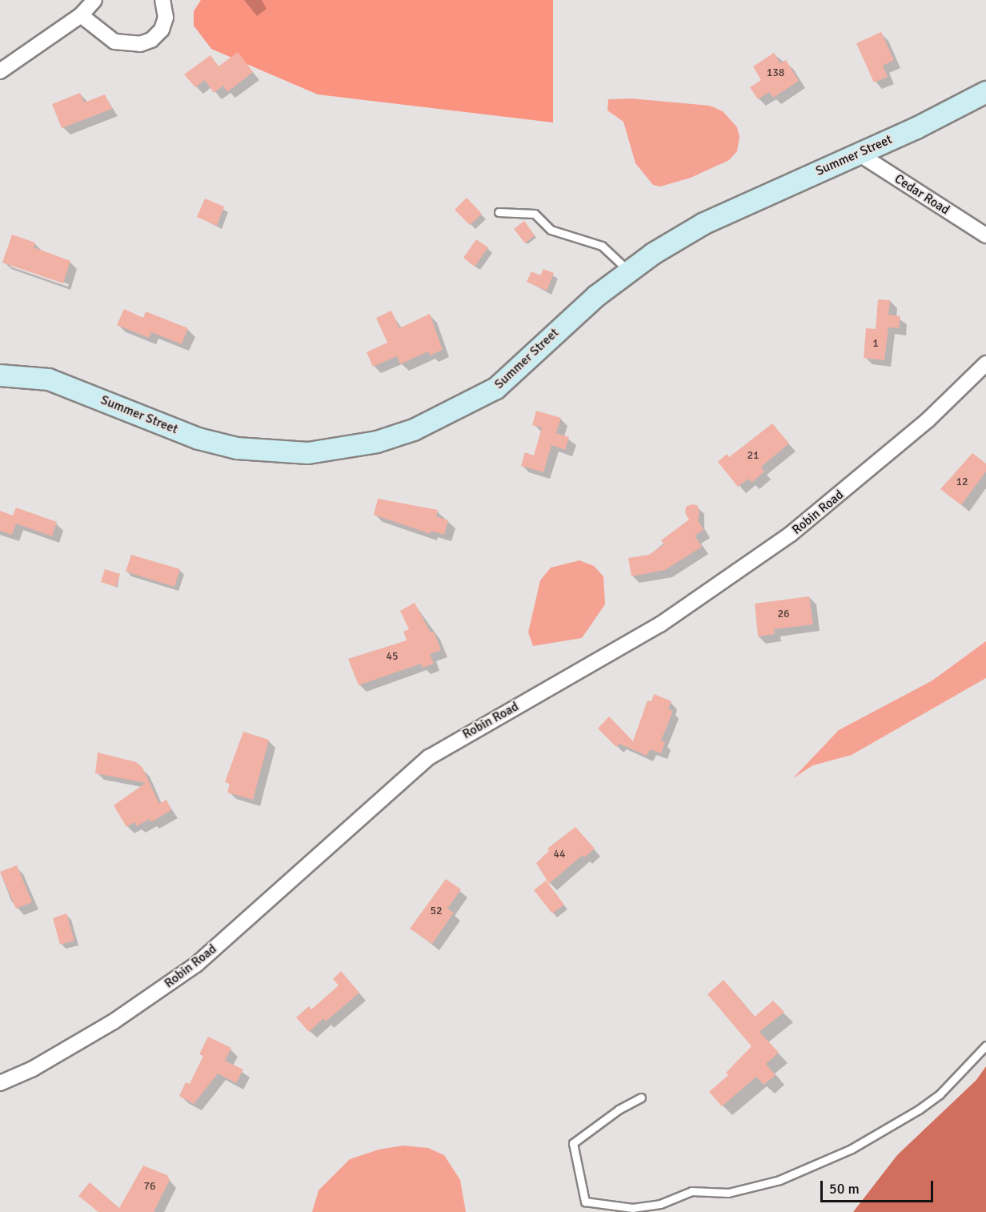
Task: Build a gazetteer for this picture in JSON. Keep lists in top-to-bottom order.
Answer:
{
  "streets": {
    "street": ["Summer Street", "Cedar Road", "Robin Road"]
  },
  "crossings": [
    ["Summer Street", "Cedar Road"]
  ],
  "house_numbers": [
    "138",
    "1",
    "21",
    "12",
    "26",
    "45",
    "44",
    "52",
    "76"
  ],
  "scale_bar": "50 m"
}
